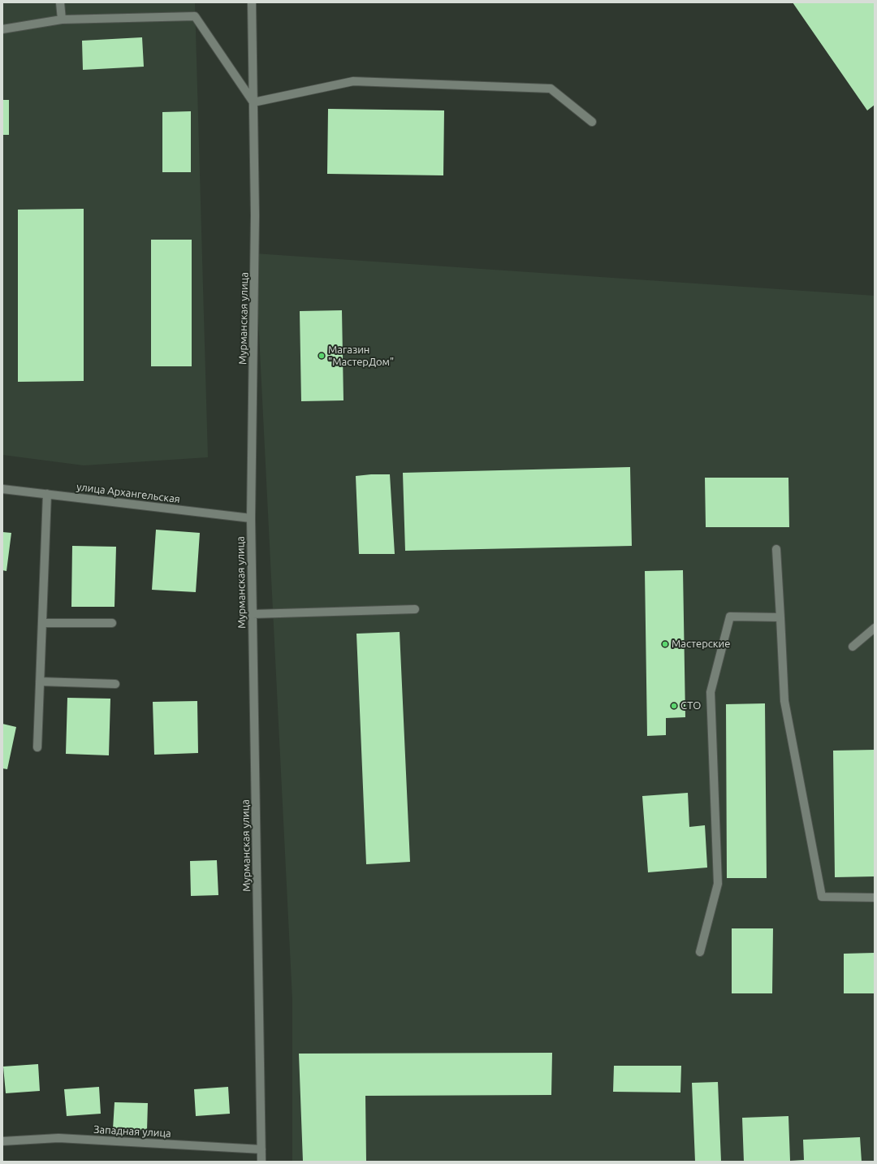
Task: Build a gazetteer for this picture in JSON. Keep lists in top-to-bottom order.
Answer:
{
  "streets": {
    "street": ["Мурманская улица", "улица Архангельская", "Западная улица"]
  },
  "crossings": [
    ["Мурманская улица", "улица Архангельская"],
    ["Мурманская улица", "Западная улица"]
  ],
  "places": ["Магазин \"МастерДом\"", "Мастерские", "СТО"]
}
